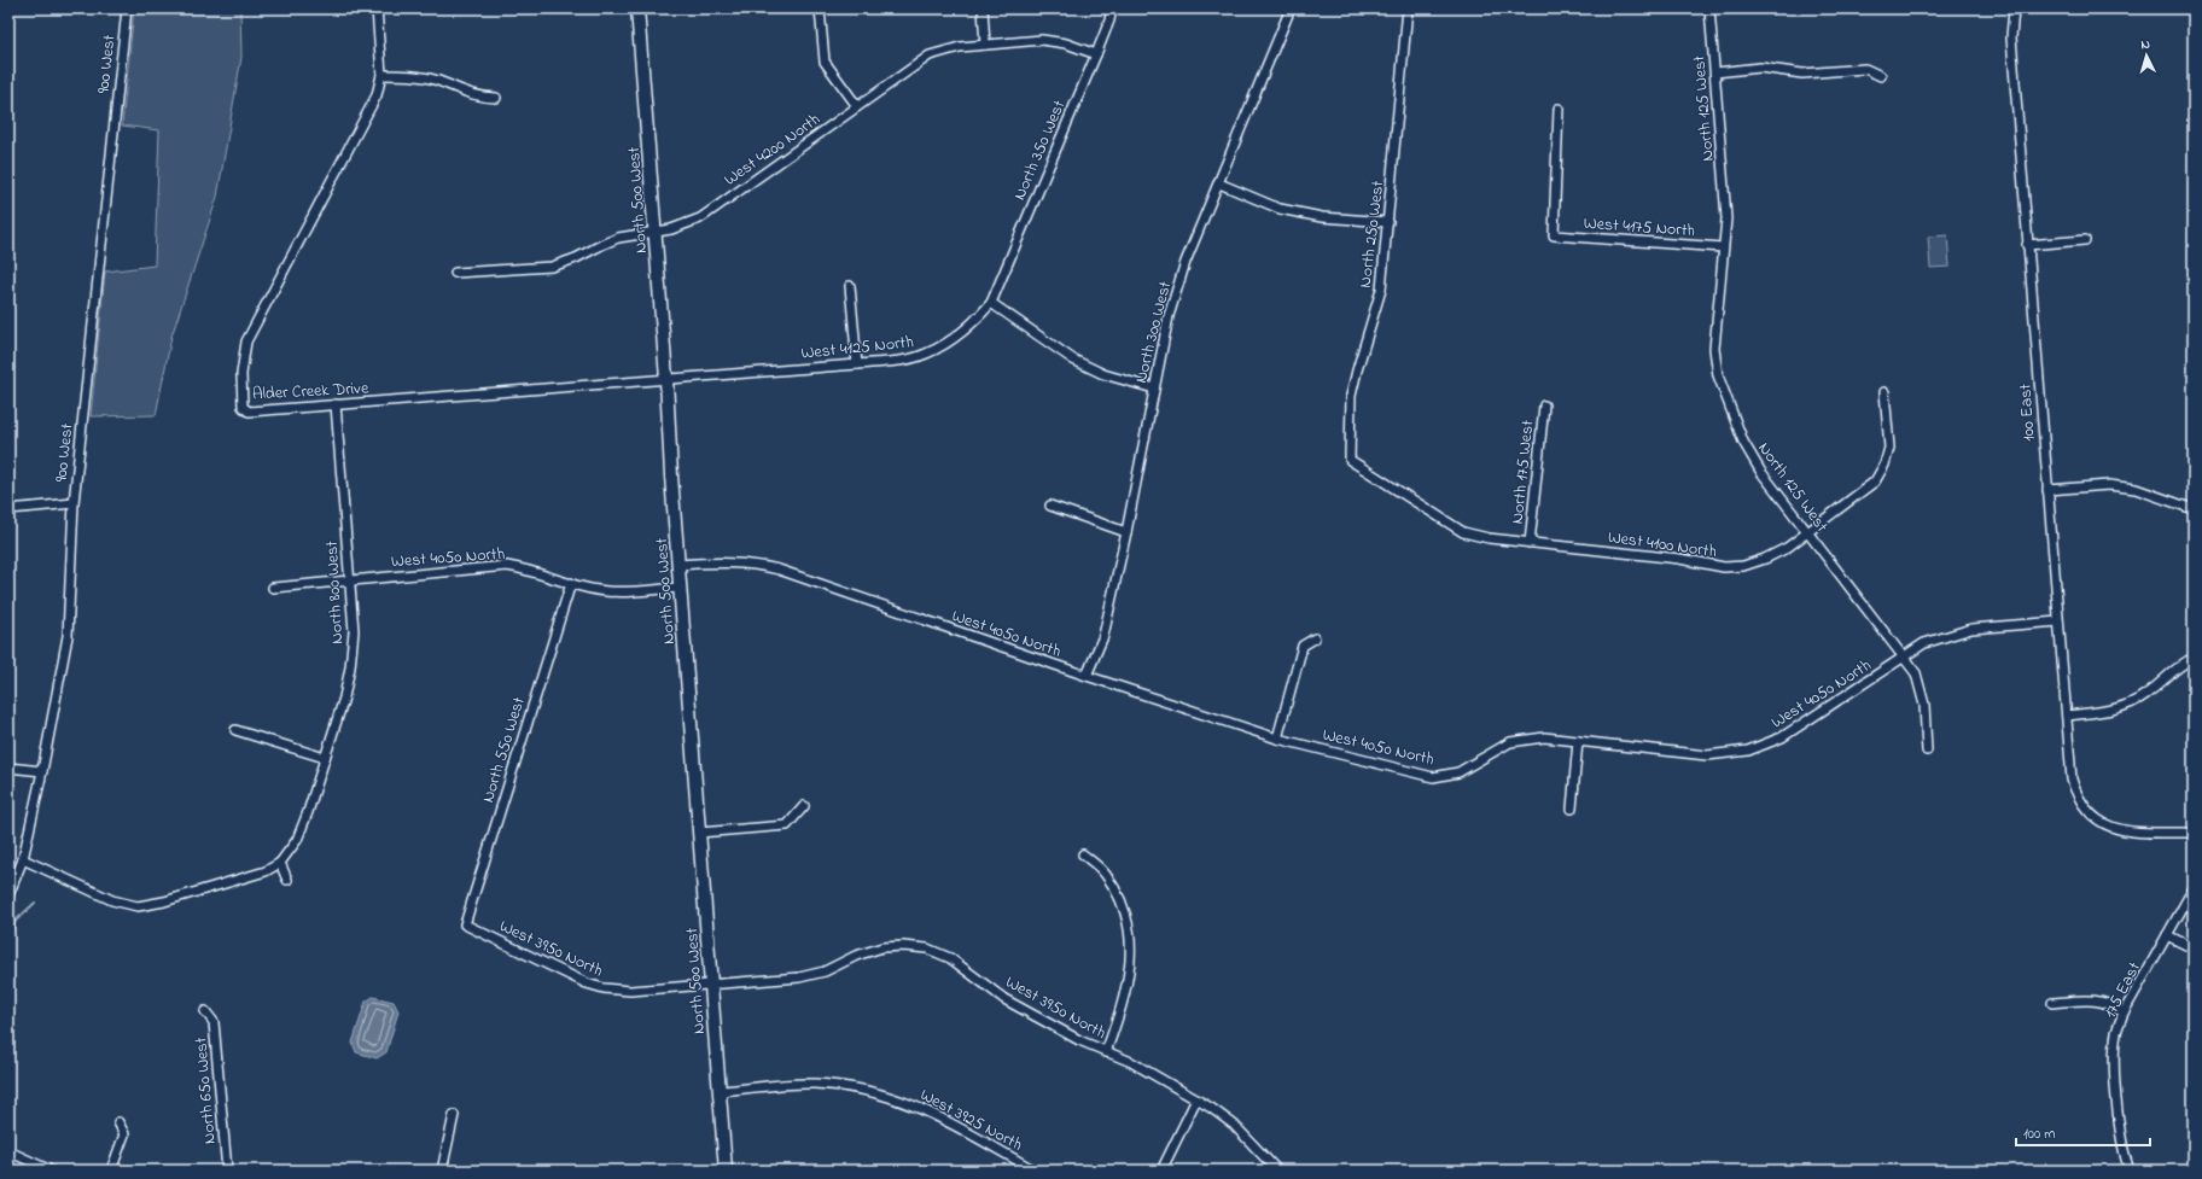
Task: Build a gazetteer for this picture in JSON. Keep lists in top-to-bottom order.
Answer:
{
  "streets": {
    "street": [
      "900 West",
      "North 125 West",
      "West 4200 North",
      "North 350 West",
      "North 500 West",
      "West 4175 North",
      "North 250 West",
      "North 300 West",
      "West 4125 North",
      "Alder Creek Drive",
      "100 East",
      "North 175 West",
      "West 4100 North",
      "West 4050 North",
      "North 800 West",
      "North 550 West",
      "West 3950 North",
      "175 East",
      "North 650 West",
      "West 3925 North"
    ]
  },
  "crossings": [
    ["North 125 West", "West 4175 North"],
    ["North 125 West", "West 4100 North"],
    ["North 125 West", "West 4050 North"],
    ["West 4200 North", "North 350 West"],
    ["West 4200 North", "North 500 West"],
    ["North 350 West", "West 4125 North"],
    ["North 500 West", "West 4125 North"],
    ["North 500 West", "Alder Creek Drive"],
    ["North 500 West", "West 4050 North"],
    ["North 500 West", "West 3950 North"],
    ["North 500 West", "West 3925 North"],
    ["North 250 West", "West 4100 North"],
    ["North 300 West", "West 4050 North"],
    ["West 4125 North", "Alder Creek Drive"],
    ["Alder Creek Drive", "North 800 West"],
    ["100 East", "West 4050 North"],
    ["North 175 West", "West 4100 North"],
    ["West 4050 North", "North 800 West"],
    ["West 4050 North", "North 550 West"],
    ["North 550 West", "West 3950 North"]
  ],
  "scale_bar": "100 m",
  "north": "top"
}
